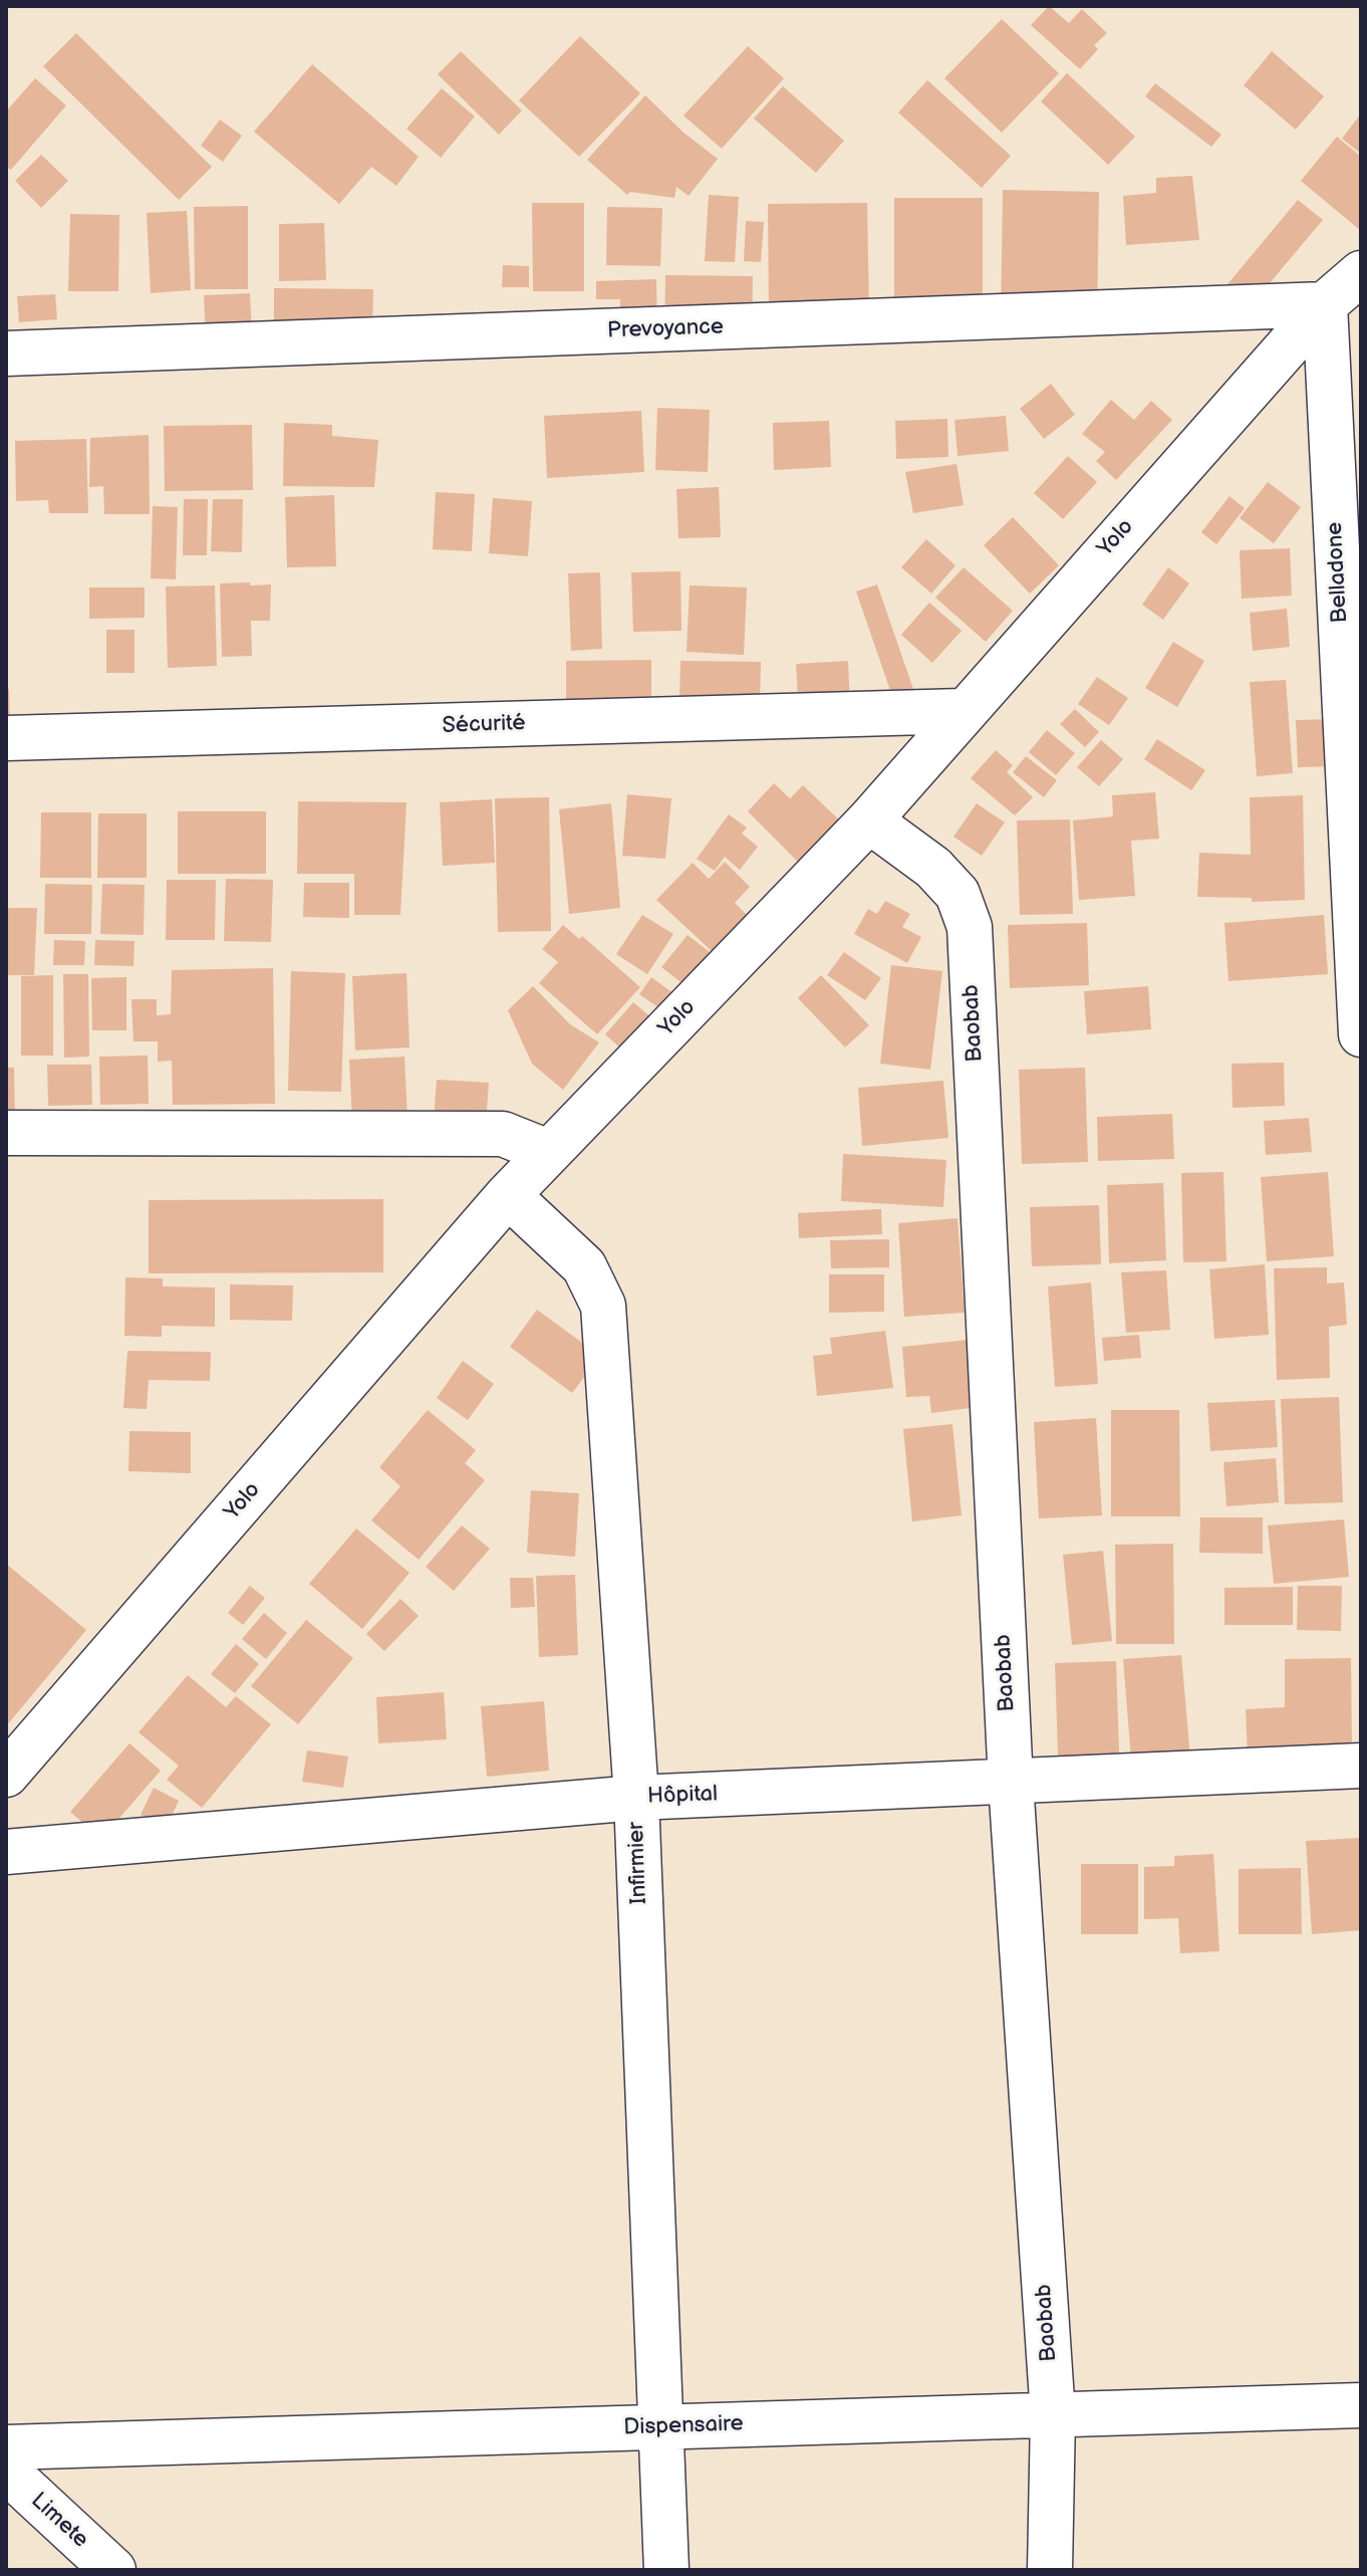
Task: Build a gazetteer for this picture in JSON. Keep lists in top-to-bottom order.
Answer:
{
  "streets": {
    "street": [
      "Prevoyance",
      "Yolo",
      "Belladone",
      "Sécurité",
      "Baobab",
      "Hôpital",
      "Infirmier",
      "Dispensaire",
      "Limete"
    ]
  },
  "crossings": [
    ["Prevoyance", "Yolo"],
    ["Prevoyance", "Belladone"],
    ["Yolo", "Belladone"],
    ["Yolo", "Sécurité"],
    ["Yolo", "Baobab"],
    ["Yolo", "Infirmier"],
    ["Baobab", "Hôpital"],
    ["Baobab", "Dispensaire"],
    ["Hôpital", "Infirmier"],
    ["Infirmier", "Dispensaire"]
  ]
}
